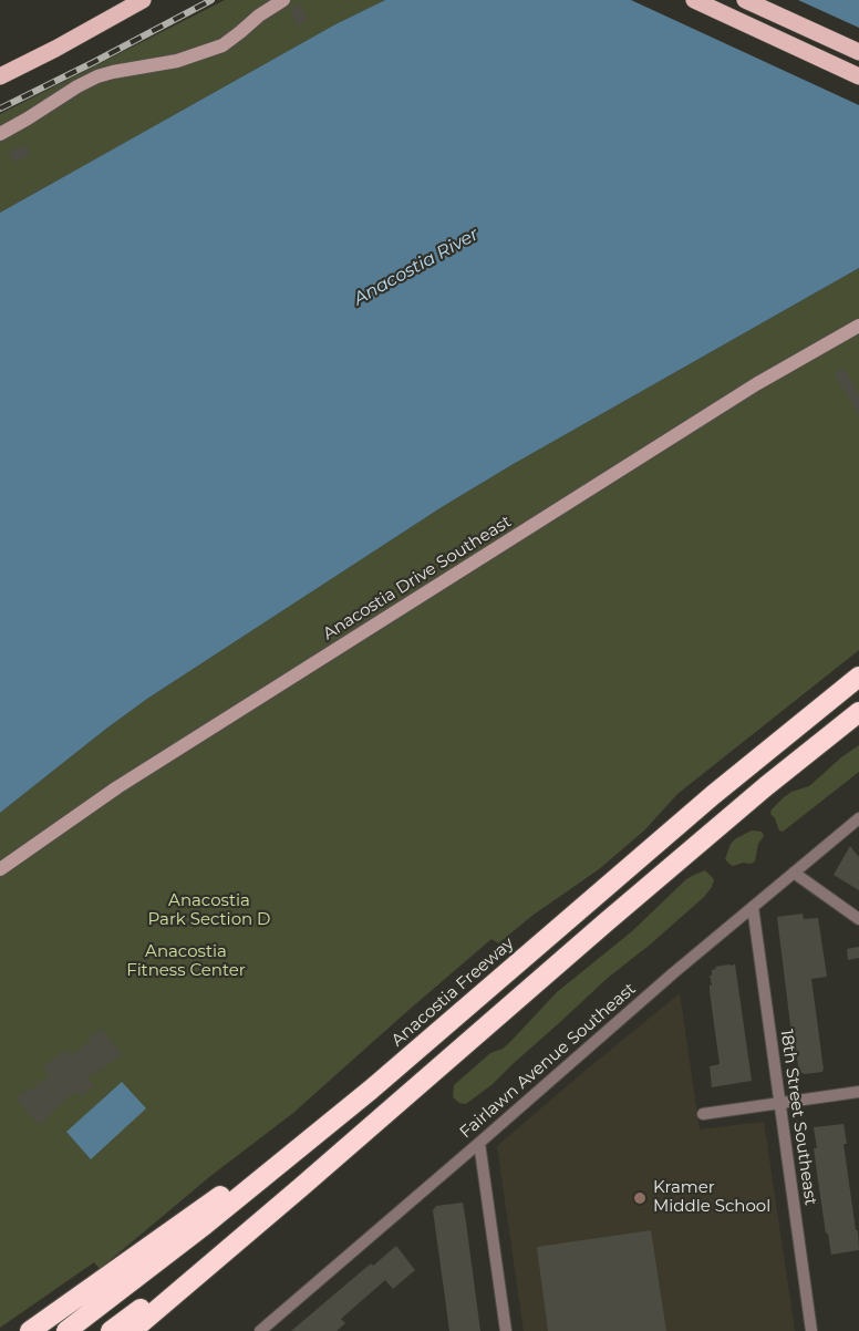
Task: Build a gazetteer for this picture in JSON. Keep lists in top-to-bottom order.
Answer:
{
  "streets": {
    "highway": ["Anacostia Freeway"],
    "street": ["Anacostia Drive Southeast", "Fairlawn Avenue Southeast", "18th Street Southeast"]
  },
  "crossings": [
    ["Fairlawn Avenue Southeast", "18th Street Southeast"]
  ],
  "water": ["Anacostia River"],
  "parks": ["Anacostia Park Section D", "Anacostia Fitness Center"],
  "places": ["Kramer Middle School"]
}
